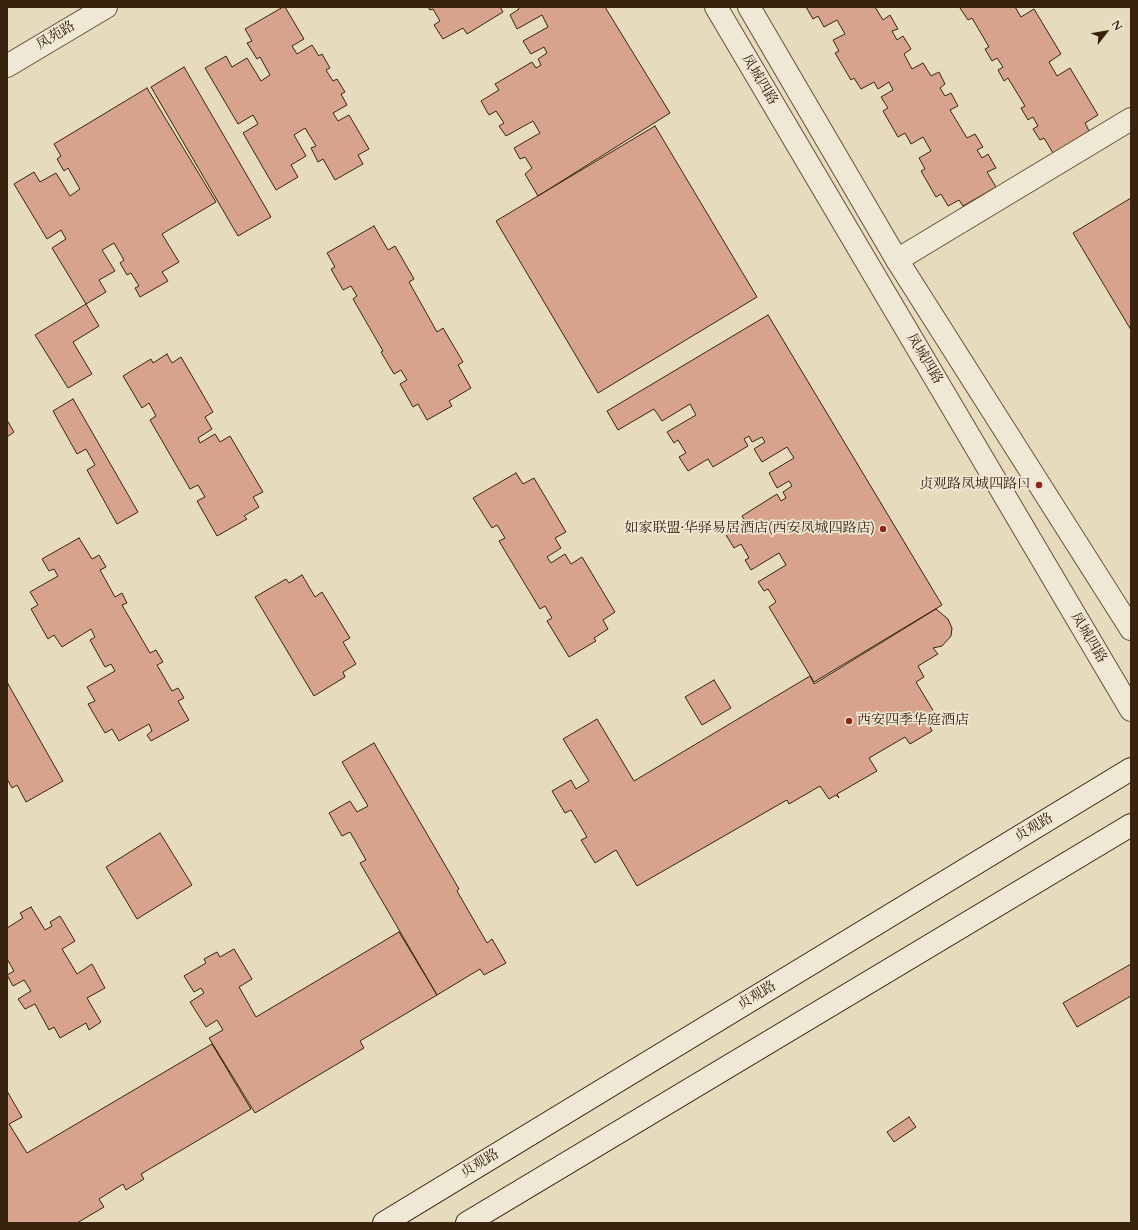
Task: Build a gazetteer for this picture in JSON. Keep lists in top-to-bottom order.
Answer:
{
  "streets": {
    "street": ["凤苑路", "凤城四路", "贞观路"]
  },
  "places": ["贞观路凤城四路口", "如家联盟·华驿易居酒店(西安凤城四路店)", "西安四季华庭酒店"],
  "north": "top right"
}
